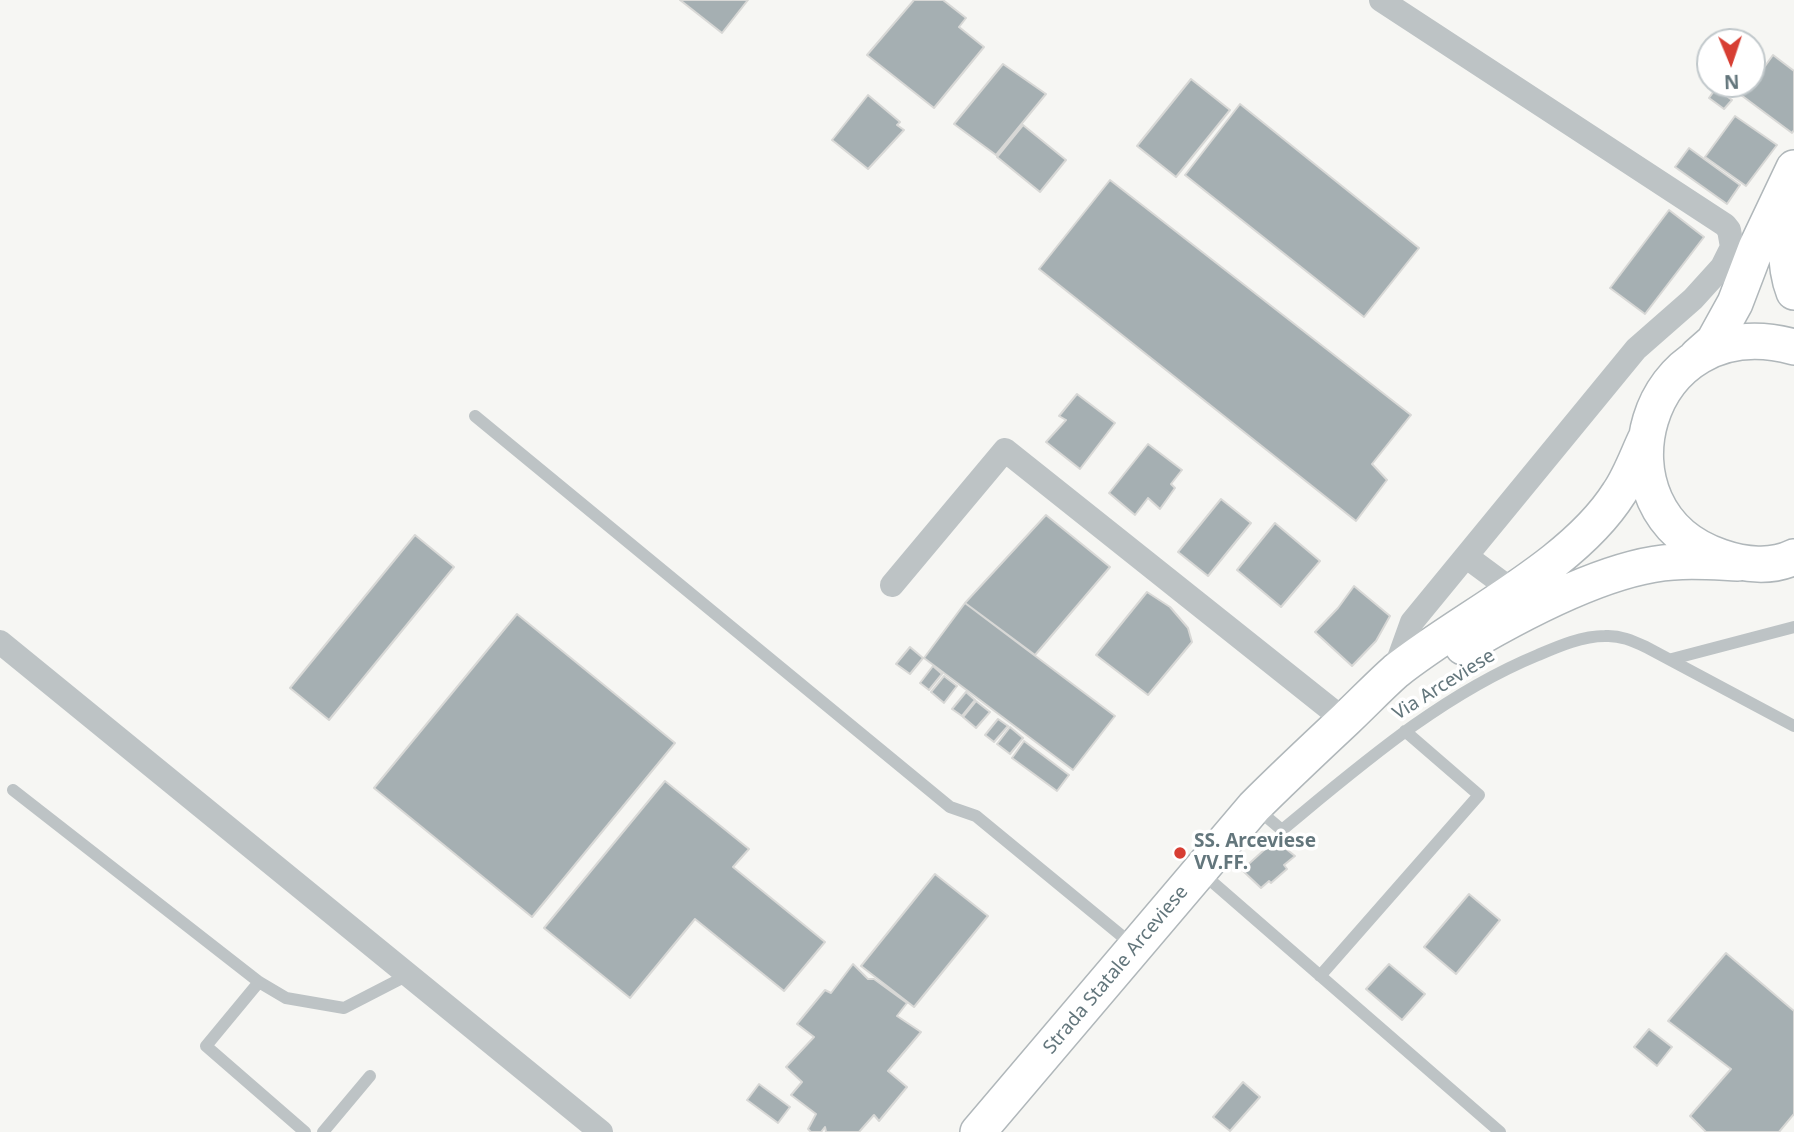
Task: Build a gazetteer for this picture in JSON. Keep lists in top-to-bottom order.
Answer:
{
  "streets": {
    "main road": ["Strada Statale Arceviese"],
    "lane": ["Via Arceviese"]
  },
  "crossings": [
    ["Via Arceviese", "Strada Statale Arceviese"]
  ],
  "places": ["SS. Arceviese VV.FF."],
  "north": "bottom"
}
